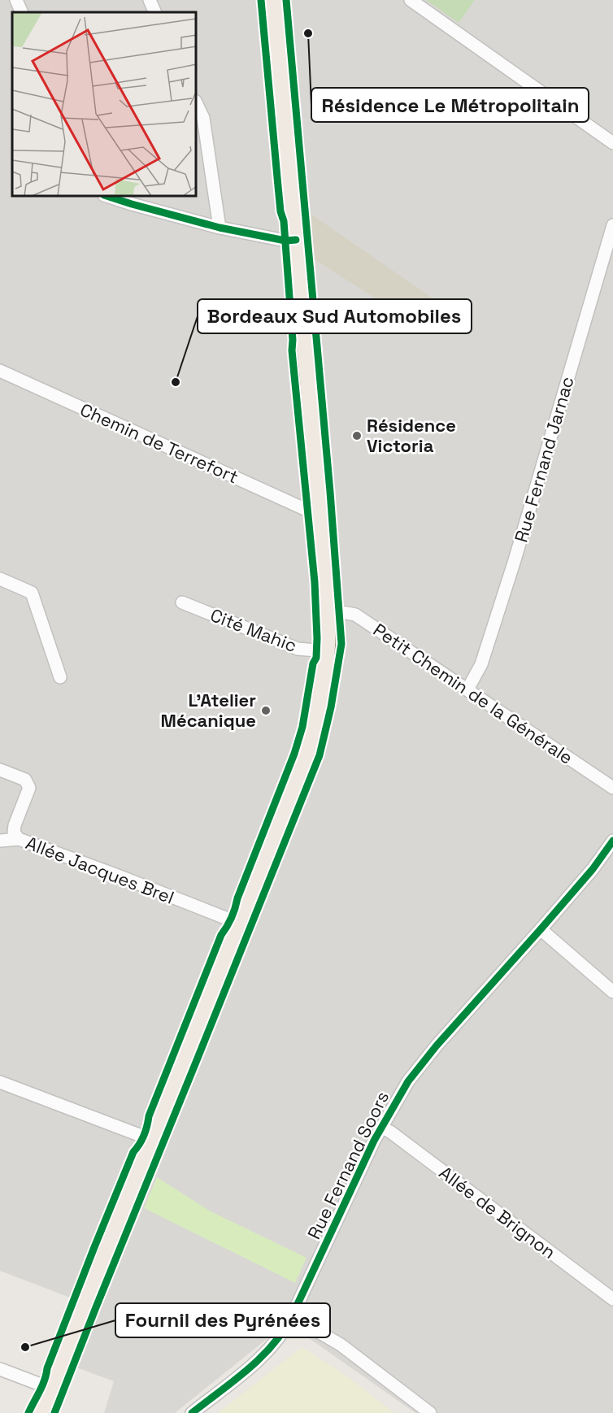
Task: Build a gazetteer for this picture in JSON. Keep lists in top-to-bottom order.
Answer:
{
  "streets": {
    "street": [
      "Chemin de Terrefort",
      "Rue Fernand Jarnac",
      "Cité Mahic",
      "Petit Chemin de la Générale",
      "Allée Jacques Brel",
      "Rue Fernand Soors",
      "Allée de Brignon"
    ]
  },
  "crossings": [
    ["Rue Fernand Jarnac", "Petit Chemin de la Générale"],
    ["Rue Fernand Soors", "Allée de Brignon"]
  ],
  "places": [
    "Résidence Le Métropolitain",
    "Bordeaux Sud Automobiles",
    "Résidence Victoria",
    "L'Atelier Mécanique",
    "Fournil des Pyrénées"
  ]
}
